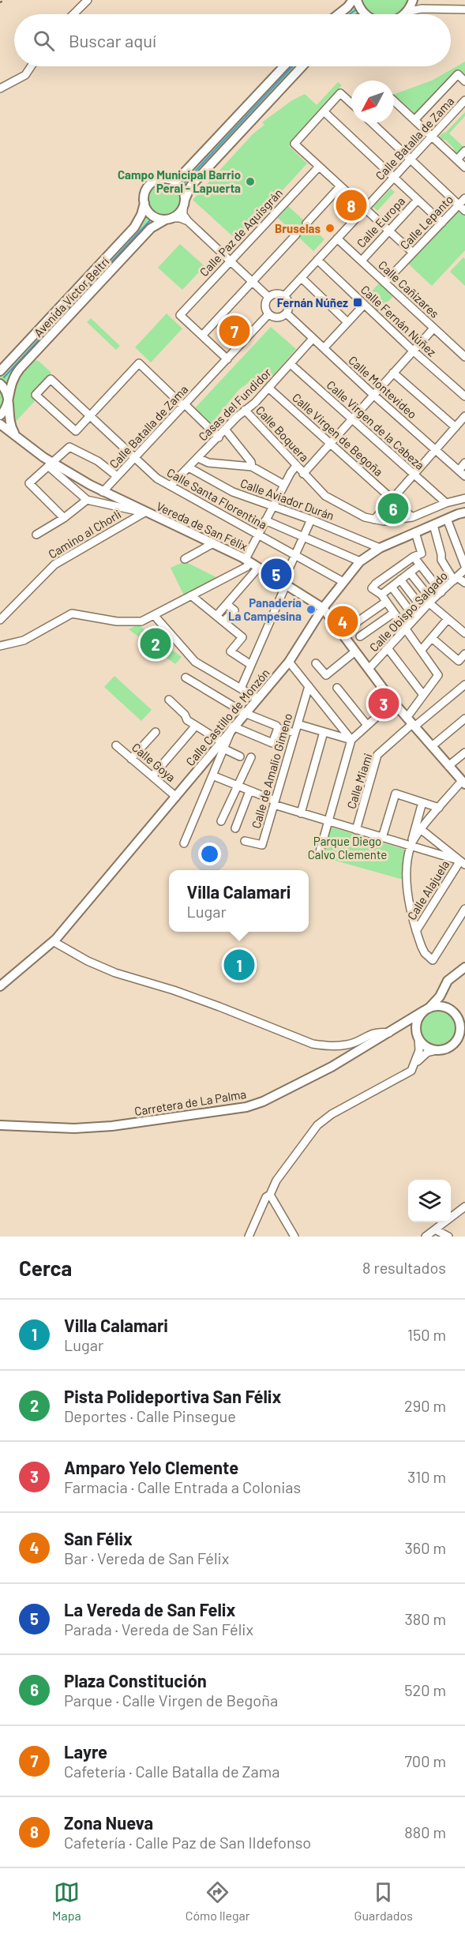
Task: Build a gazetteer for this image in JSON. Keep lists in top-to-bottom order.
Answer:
{
  "streets": {
    "main road": [
      "Avenida Víctor Beltrí",
      "Vereda de San Félix",
      "Calle Castillo de Monzón",
      "Carretera de La Palma"
    ],
    "street": [
      "Calle Batalla de Zama",
      "Calle Europa",
      "Calle Lepanto",
      "Calle Paz de Aquisgrán",
      "Calle Cañizares",
      "Calle Fernán Núñez",
      "Calle Montevideo",
      "Casas del Fundidor",
      "Calle Virgen de la Cabeza",
      "Calle Boquera",
      "Calle Virgen de Begoña",
      "Calle Santa Florentina",
      "Calle Aviador Durán",
      "Camino al Chorli",
      "Calle Obispo Salgado",
      "Calle Goya",
      "Calle de Amalio Gimeno",
      "Calle Miami",
      "Calle Alajuela"
    ]
  },
  "crossings": [
    ["Calle Batalla de Zama", "Calle Cañizares"],
    ["Calle Batalla de Zama", "Calle Fernán Núñez"],
    ["Calle Batalla de Zama", "Calle Montevideo"],
    ["Calle Batalla de Zama", "Calle Santa Florentina"],
    ["Calle Batalla de Zama", "Vereda de San Félix"],
    ["Calle Europa", "Calle Cañizares"],
    ["Calle Lepanto", "Calle Cañizares"],
    ["Calle Montevideo", "Casas del Fundidor"],
    ["Casas del Fundidor", "Calle Virgen de la Cabeza"],
    ["Casas del Fundidor", "Calle Boquera"],
    ["Casas del Fundidor", "Calle Virgen de Begoña"],
    ["Casas del Fundidor", "Calle Santa Florentina"],
    ["Casas del Fundidor", "Calle Aviador Durán"],
    ["Calle Santa Florentina", "Calle Castillo de Monzón"],
    ["Calle Aviador Durán", "Calle Castillo de Monzón"],
    ["Vereda de San Félix", "Camino al Chorli"],
    ["Vereda de San Félix", "Calle Obispo Salgado"],
    ["Vereda de San Félix", "Calle Castillo de Monzón"],
    ["Vereda de San Félix", "Calle Miami"],
    ["Calle Castillo de Monzón", "Calle Goya"]
  ],
  "parks": ["Parque Diego Calvo Clemente"],
  "places": {
    "other": ["Campo Municipal Barrio Peral - Lapuerta", "Bruselas", "Panadería La Campesina"],
    "transit": ["Fernán Núñez"]
  },
  "north": "bottom left",
  "page": {
    "search": "Buscar aquí",
    "pins": [
      "8",
      "7",
      "6",
      "5",
      "4",
      "2",
      "3",
      "1"
    ],
    "popup": ["Villa Calamari", "Lugar"],
    "heading": ["Cerca", "8 resultados"],
    "list": [
      {
        "mark": "1",
        "name": "Villa Calamari",
        "note": "Lugar",
        "value": "150 m"
      },
      {
        "mark": "2",
        "name": "Pista Polideportiva San Félix",
        "note": "Deportes · Calle Pinsegue",
        "value": "290 m"
      },
      {
        "mark": "3",
        "name": "Amparo Yelo Clemente",
        "note": "Farmacia · Calle Entrada a Colonias",
        "value": "310 m"
      },
      {
        "mark": "4",
        "name": "San Félix",
        "note": "Bar · Vereda de San Félix",
        "value": "360 m"
      },
      {
        "mark": "5",
        "name": "La Vereda de San Felix",
        "note": "Parada · Vereda de San Félix",
        "value": "380 m"
      },
      {
        "mark": "6",
        "name": "Plaza Constitución",
        "note": "Parque · Calle Virgen de Begoña",
        "value": "520 m"
      },
      {
        "mark": "7",
        "name": "Layre",
        "note": "Cafetería · Calle Batalla de Zama",
        "value": "700 m"
      },
      {
        "mark": "8",
        "name": "Zona Nueva",
        "note": "Cafetería · Calle Paz de San Ildefonso",
        "value": "880 m"
      }
    ],
    "nav": ["Mapa", "Cómo llegar", "Guardados"]
  }
}
